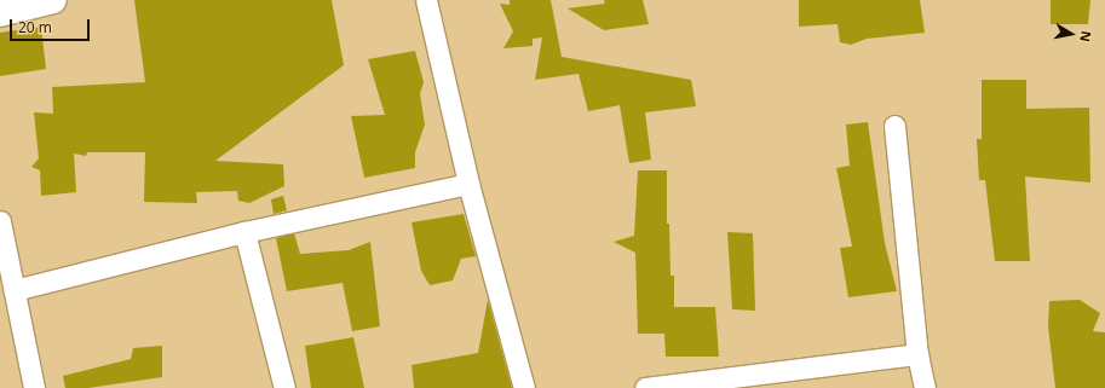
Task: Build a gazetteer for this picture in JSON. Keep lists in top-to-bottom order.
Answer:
{
  "scale_bar": "20 m",
  "north": "right"
}
